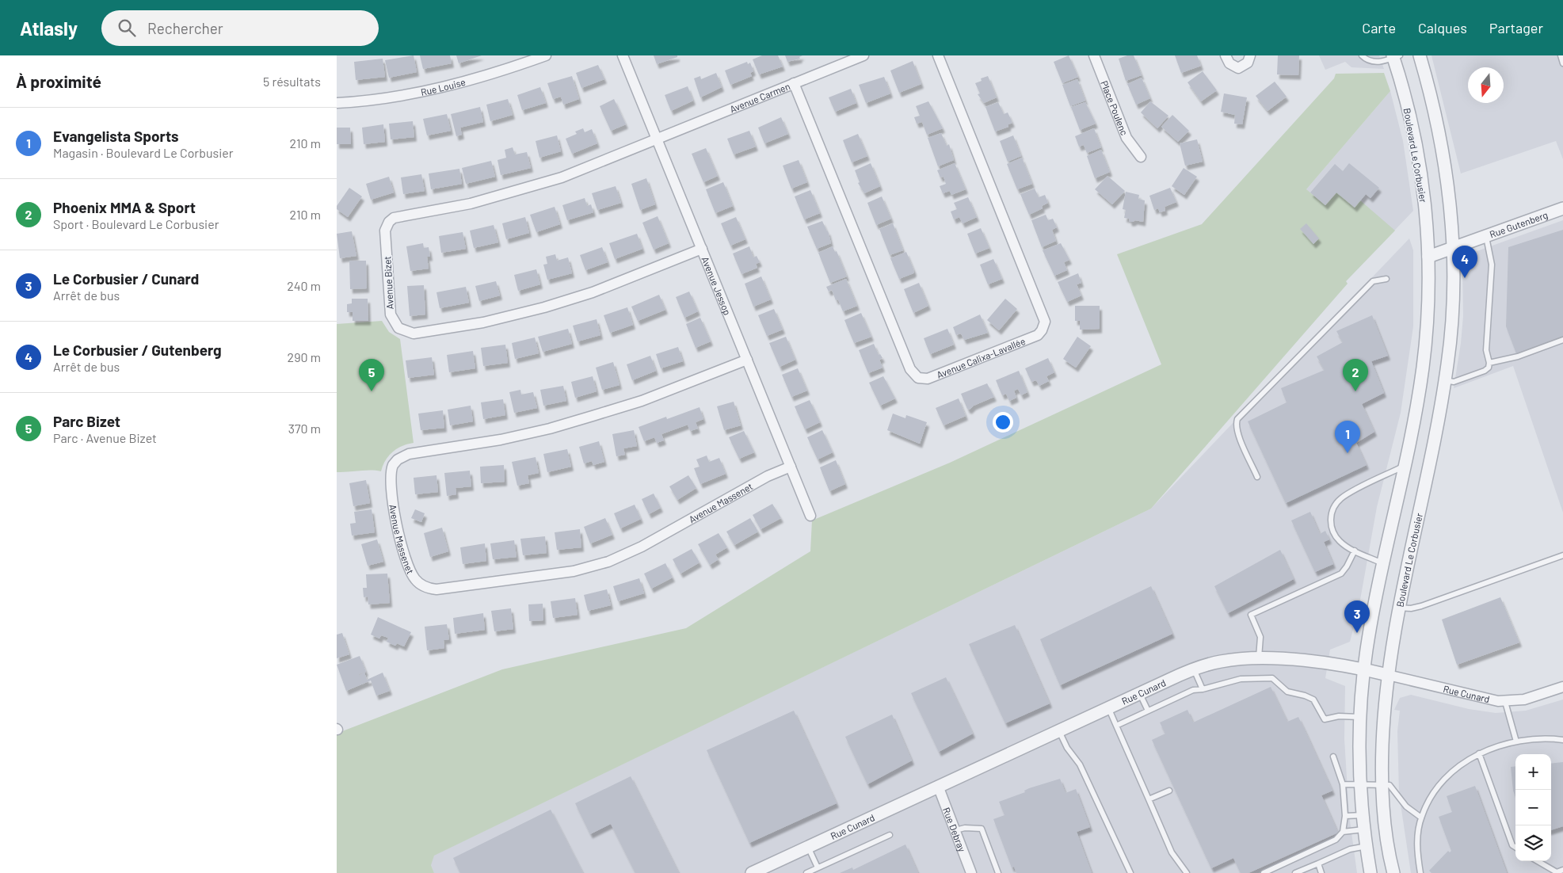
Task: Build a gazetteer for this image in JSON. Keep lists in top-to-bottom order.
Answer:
{
  "streets": {
    "street": [
      "Rue Louise",
      "Avenue Carmen",
      "Place Poulenc",
      "Boulevard Le Corbusier",
      "Rue Gutenberg",
      "Avenue Bizet",
      "Avenue Jessop",
      "Avenue Calixa-Lavallée",
      "Avenue Massenet",
      "Rue Cunard",
      "Rue Debray"
    ]
  },
  "crossings": [
    ["Avenue Carmen", "Avenue Bizet"],
    ["Avenue Carmen", "Avenue Jessop"],
    ["Avenue Carmen", "Avenue Calixa-Lavallée"],
    ["Boulevard Le Corbusier", "Rue Gutenberg"],
    ["Boulevard Le Corbusier", "Rue Cunard"],
    ["Avenue Bizet", "Avenue Jessop"],
    ["Avenue Jessop", "Avenue Massenet"],
    ["Rue Cunard", "Rue Debray"]
  ],
  "north": "bottom",
  "page": {
    "header": "Atlasly",
    "search": "Rechercher",
    "nav": ["Carte", "Calques", "Partager"],
    "heading": ["À proximité", "5 résultats"],
    "list": [
      {
        "mark": "1",
        "name": "Evangelista Sports",
        "note": "Magasin · Boulevard Le Corbusier",
        "value": "210 m"
      },
      {
        "mark": "2",
        "name": "Phoenix MMA & Sport",
        "note": "Sport · Boulevard Le Corbusier",
        "value": "210 m"
      },
      {
        "mark": "3",
        "name": "Le Corbusier / Cunard",
        "note": "Arrêt de bus",
        "value": "240 m"
      },
      {
        "mark": "4",
        "name": "Le Corbusier / Gutenberg",
        "note": "Arrêt de bus",
        "value": "290 m"
      },
      {
        "mark": "5",
        "name": "Parc Bizet",
        "note": "Parc · Avenue Bizet",
        "value": "370 m"
      }
    ],
    "pins": [
      "4",
      "2",
      "5",
      "1",
      "3"
    ],
    "map_buttons": ["+", "−"]
  }
}
